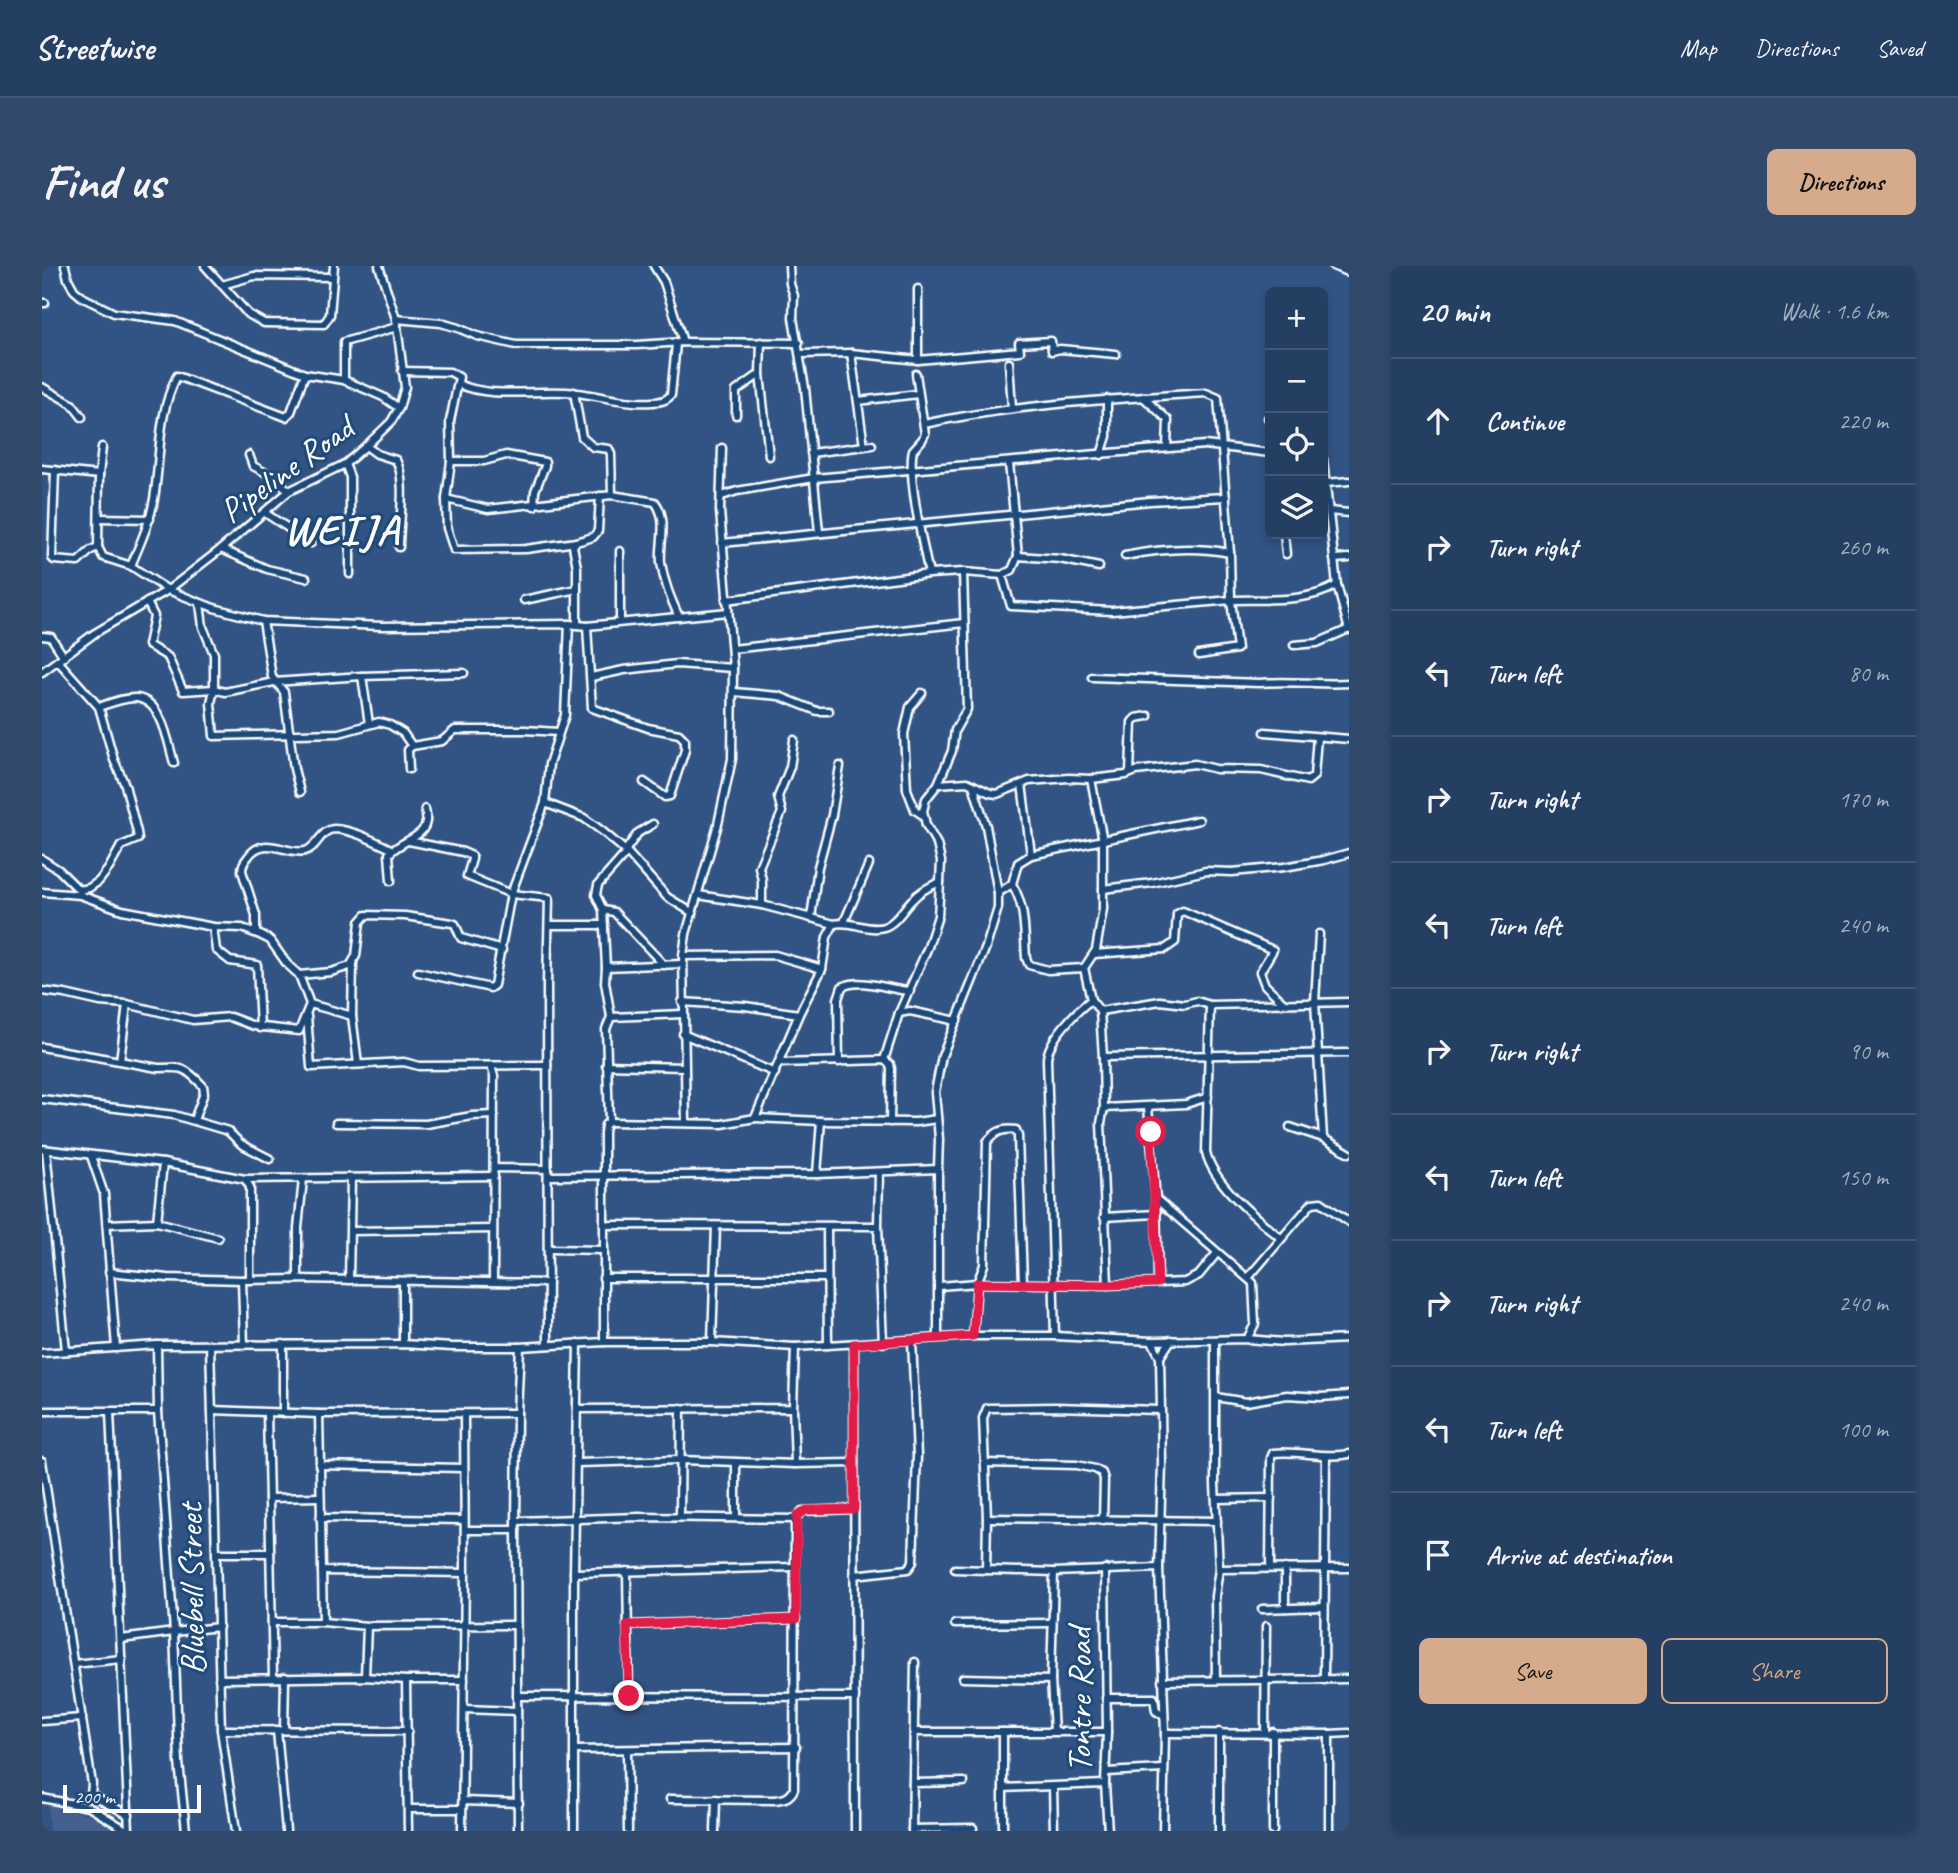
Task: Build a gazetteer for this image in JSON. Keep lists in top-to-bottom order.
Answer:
{
  "streets": {
    "street": ["Pipeline Road", "Bluebell Street", "Tontre Road"]
  },
  "districts": ["WEIJA"],
  "scale_bar": "200 m",
  "page": {
    "header": "Streetwise",
    "nav": ["Map", "Directions", "Saved"],
    "buttons": [
      "Directions",
      ["Save", "Share"]
    ],
    "title": "Find us",
    "heading": ["20 min", "Walk · 1.6 km"],
    "map_buttons": ["+", "−"],
    "list": [
      ["Continue", "220 m"],
      ["Turn right", "260 m"],
      ["Turn left", "80 m"],
      ["Turn right", "170 m"],
      ["Turn left", "240 m"],
      ["Turn right", "90 m"],
      ["Turn left", "150 m"],
      ["Turn right", "240 m"],
      ["Turn left", "100 m"],
      "Arrive at destination"
    ],
    "scale": "200 m"
  }
}
